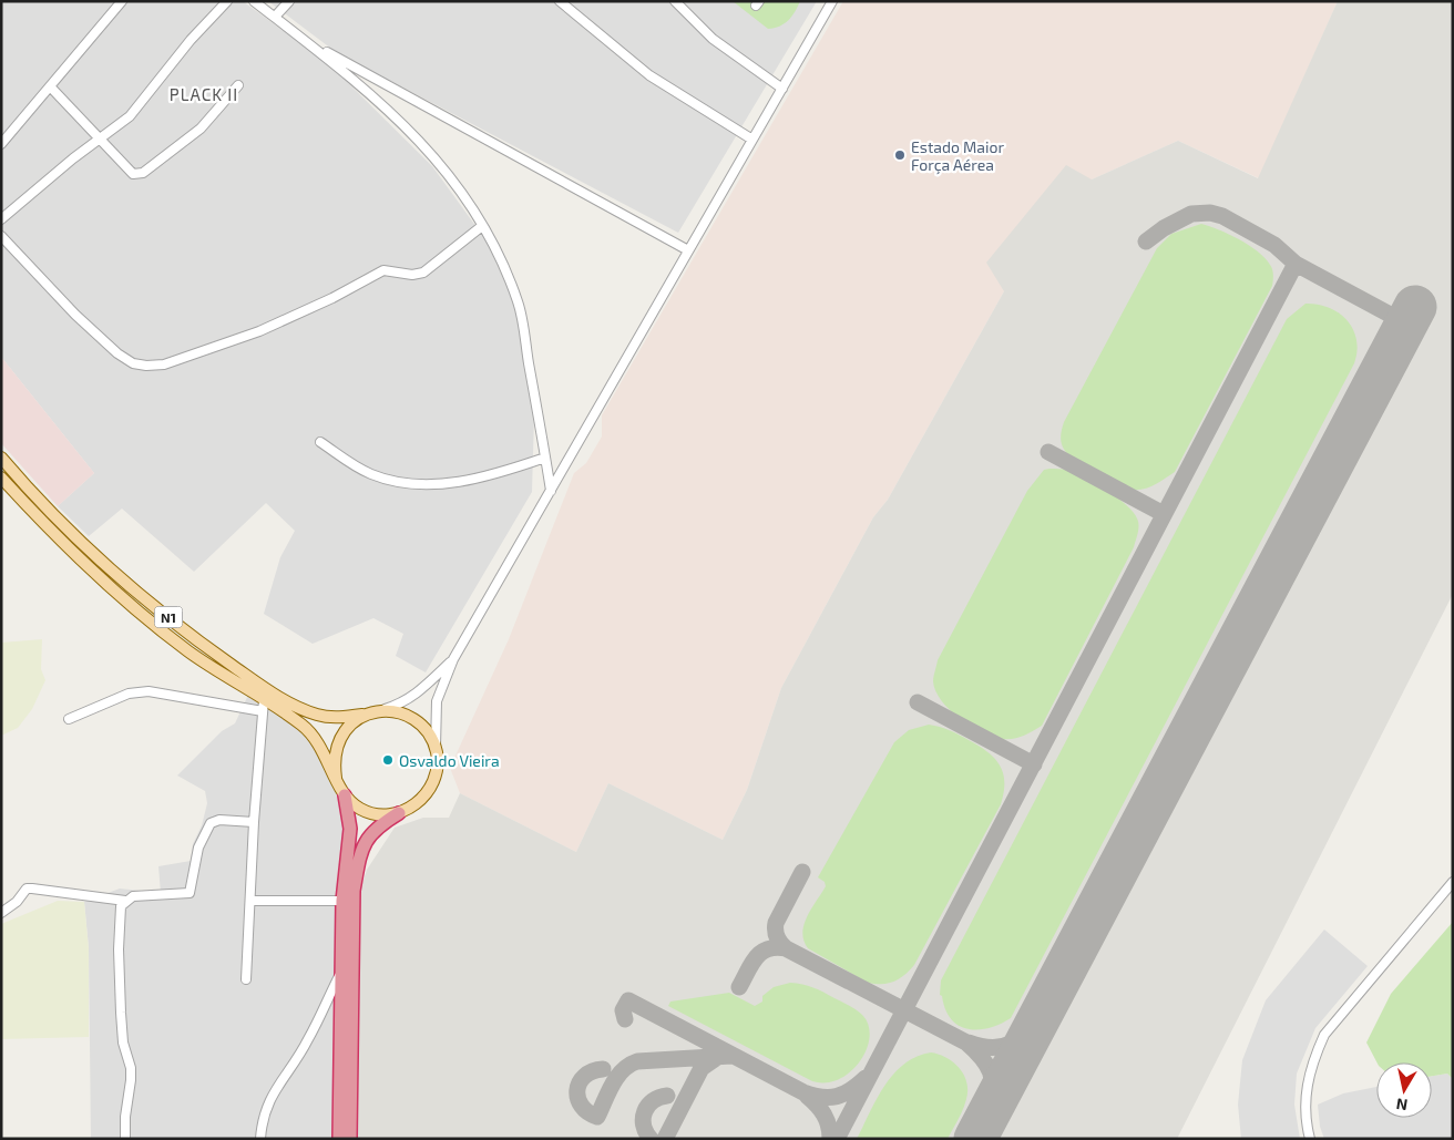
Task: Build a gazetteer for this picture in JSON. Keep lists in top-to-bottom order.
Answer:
{
  "streets": {
    "main road": ["N1"]
  },
  "districts": ["PLACK II"],
  "places": ["Estado Maior Força Aérea", "Osvaldo Vieira"],
  "north": "bottom"
}
